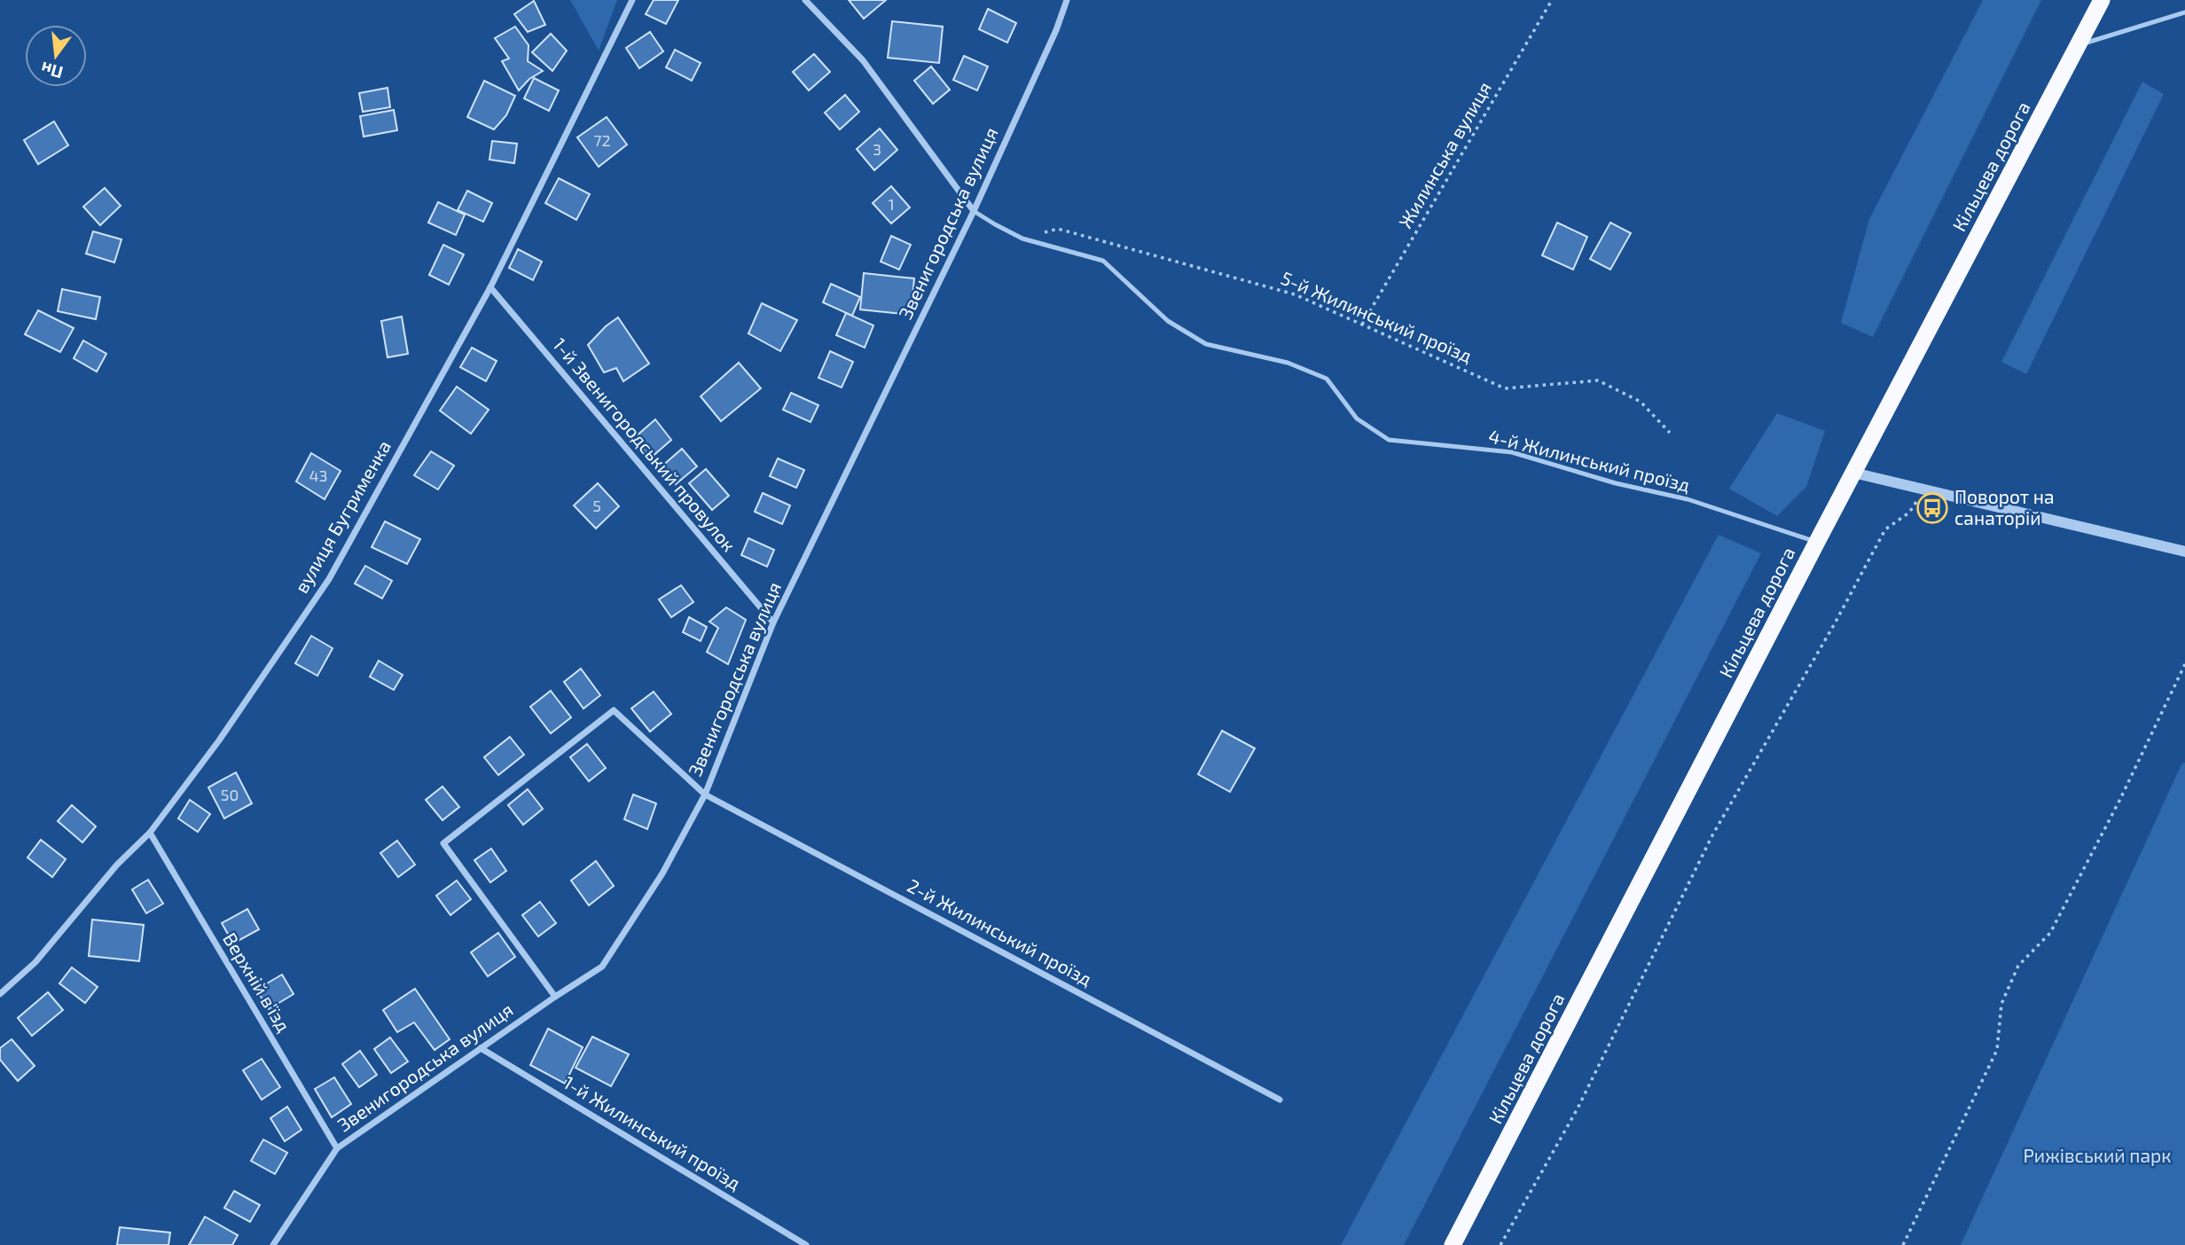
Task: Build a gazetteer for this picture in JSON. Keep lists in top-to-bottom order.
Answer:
{
  "streets": {
    "highway": ["Кільцева дорога"],
    "street": [
      "Звенигородська вулиця",
      "1-й Звенигородський провулок",
      "вулиця Бугрименка",
      "2-й Жилинський проїзд",
      "Верхній в'їзд",
      "1-й Жилинський проїзд"
    ],
    "lane": ["4-й Жилинський проїзд"],
    "path": ["Жилинська вулиця", "5-й Жилинський проїзд"]
  },
  "crossings": [
    ["Жилинська вулиця", "5-й Жилинський проїзд"],
    ["Кільцева дорога", "4-й Жилинський проїзд"],
    ["Звенигородська вулиця", "1-й Звенигородський провулок"],
    ["Звенигородська вулиця", "4-й Жилинський проїзд"],
    ["Звенигородська вулиця", "2-й Жилинський проїзд"],
    ["Звенигородська вулиця", "Верхній в'їзд"],
    ["Звенигородська вулиця", "1-й Жилинський проїзд"],
    ["5-й Жилинський проїзд", "4-й Жилинський проїзд"],
    ["1-й Звенигородський провулок", "вулиця Бугрименка"],
    ["вулиця Бугрименка", "Верхній в'їзд"]
  ],
  "parks": ["Рижівський парк"],
  "places": {
    "bus stop": ["Поворот на санаторій"]
  },
  "house_numbers": [
    "72",
    "3",
    "1",
    "43",
    "5",
    "50"
  ],
  "north": "bottom"
}
